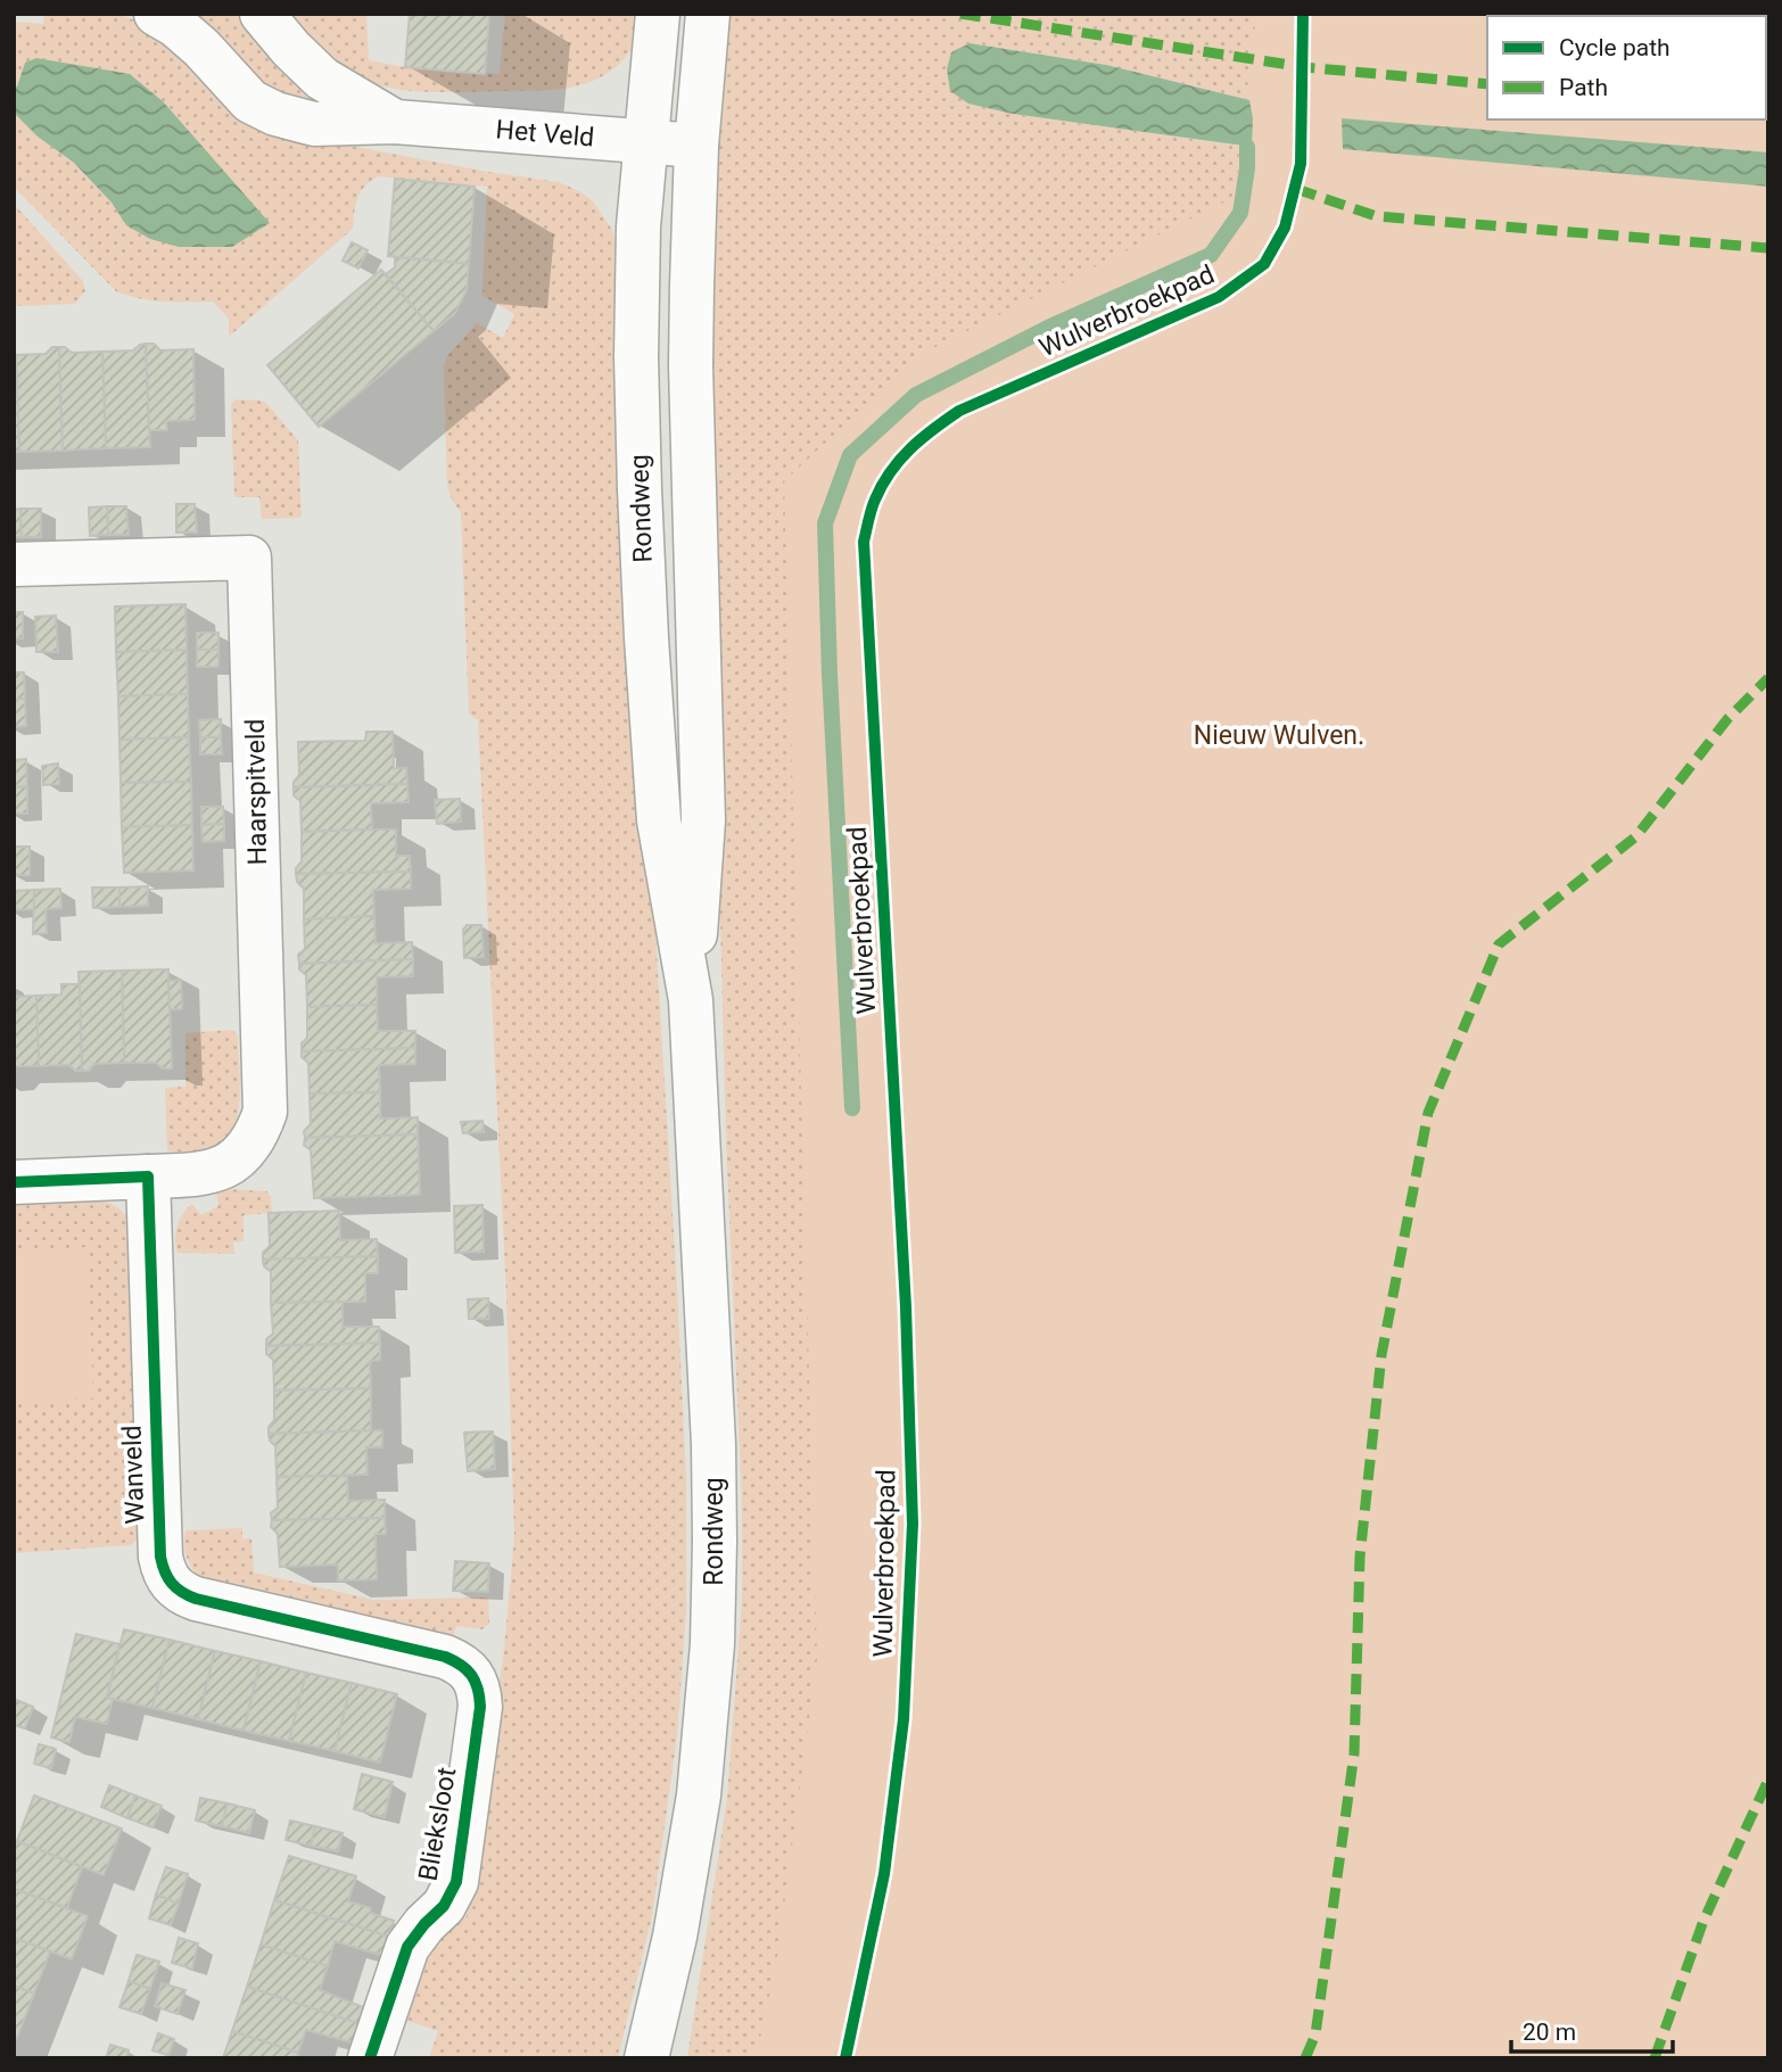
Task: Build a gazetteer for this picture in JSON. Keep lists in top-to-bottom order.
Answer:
{
  "streets": {
    "main road": [
      "Het Veld",
      "Rondweg",
      "Haarspitveld",
      "Wanveld",
      "Blieksloot"
    ],
    "cycle path": ["Wulverbroekpad"]
  },
  "crossings": [
    ["Het Veld", "Rondweg"],
    ["Haarspitveld", "Wanveld"],
    ["Wanveld", "Blieksloot"]
  ],
  "parks": ["Nieuw Wulven."],
  "legend": ["Cycle path", "Path"],
  "scale_bar": "20 m"
}
